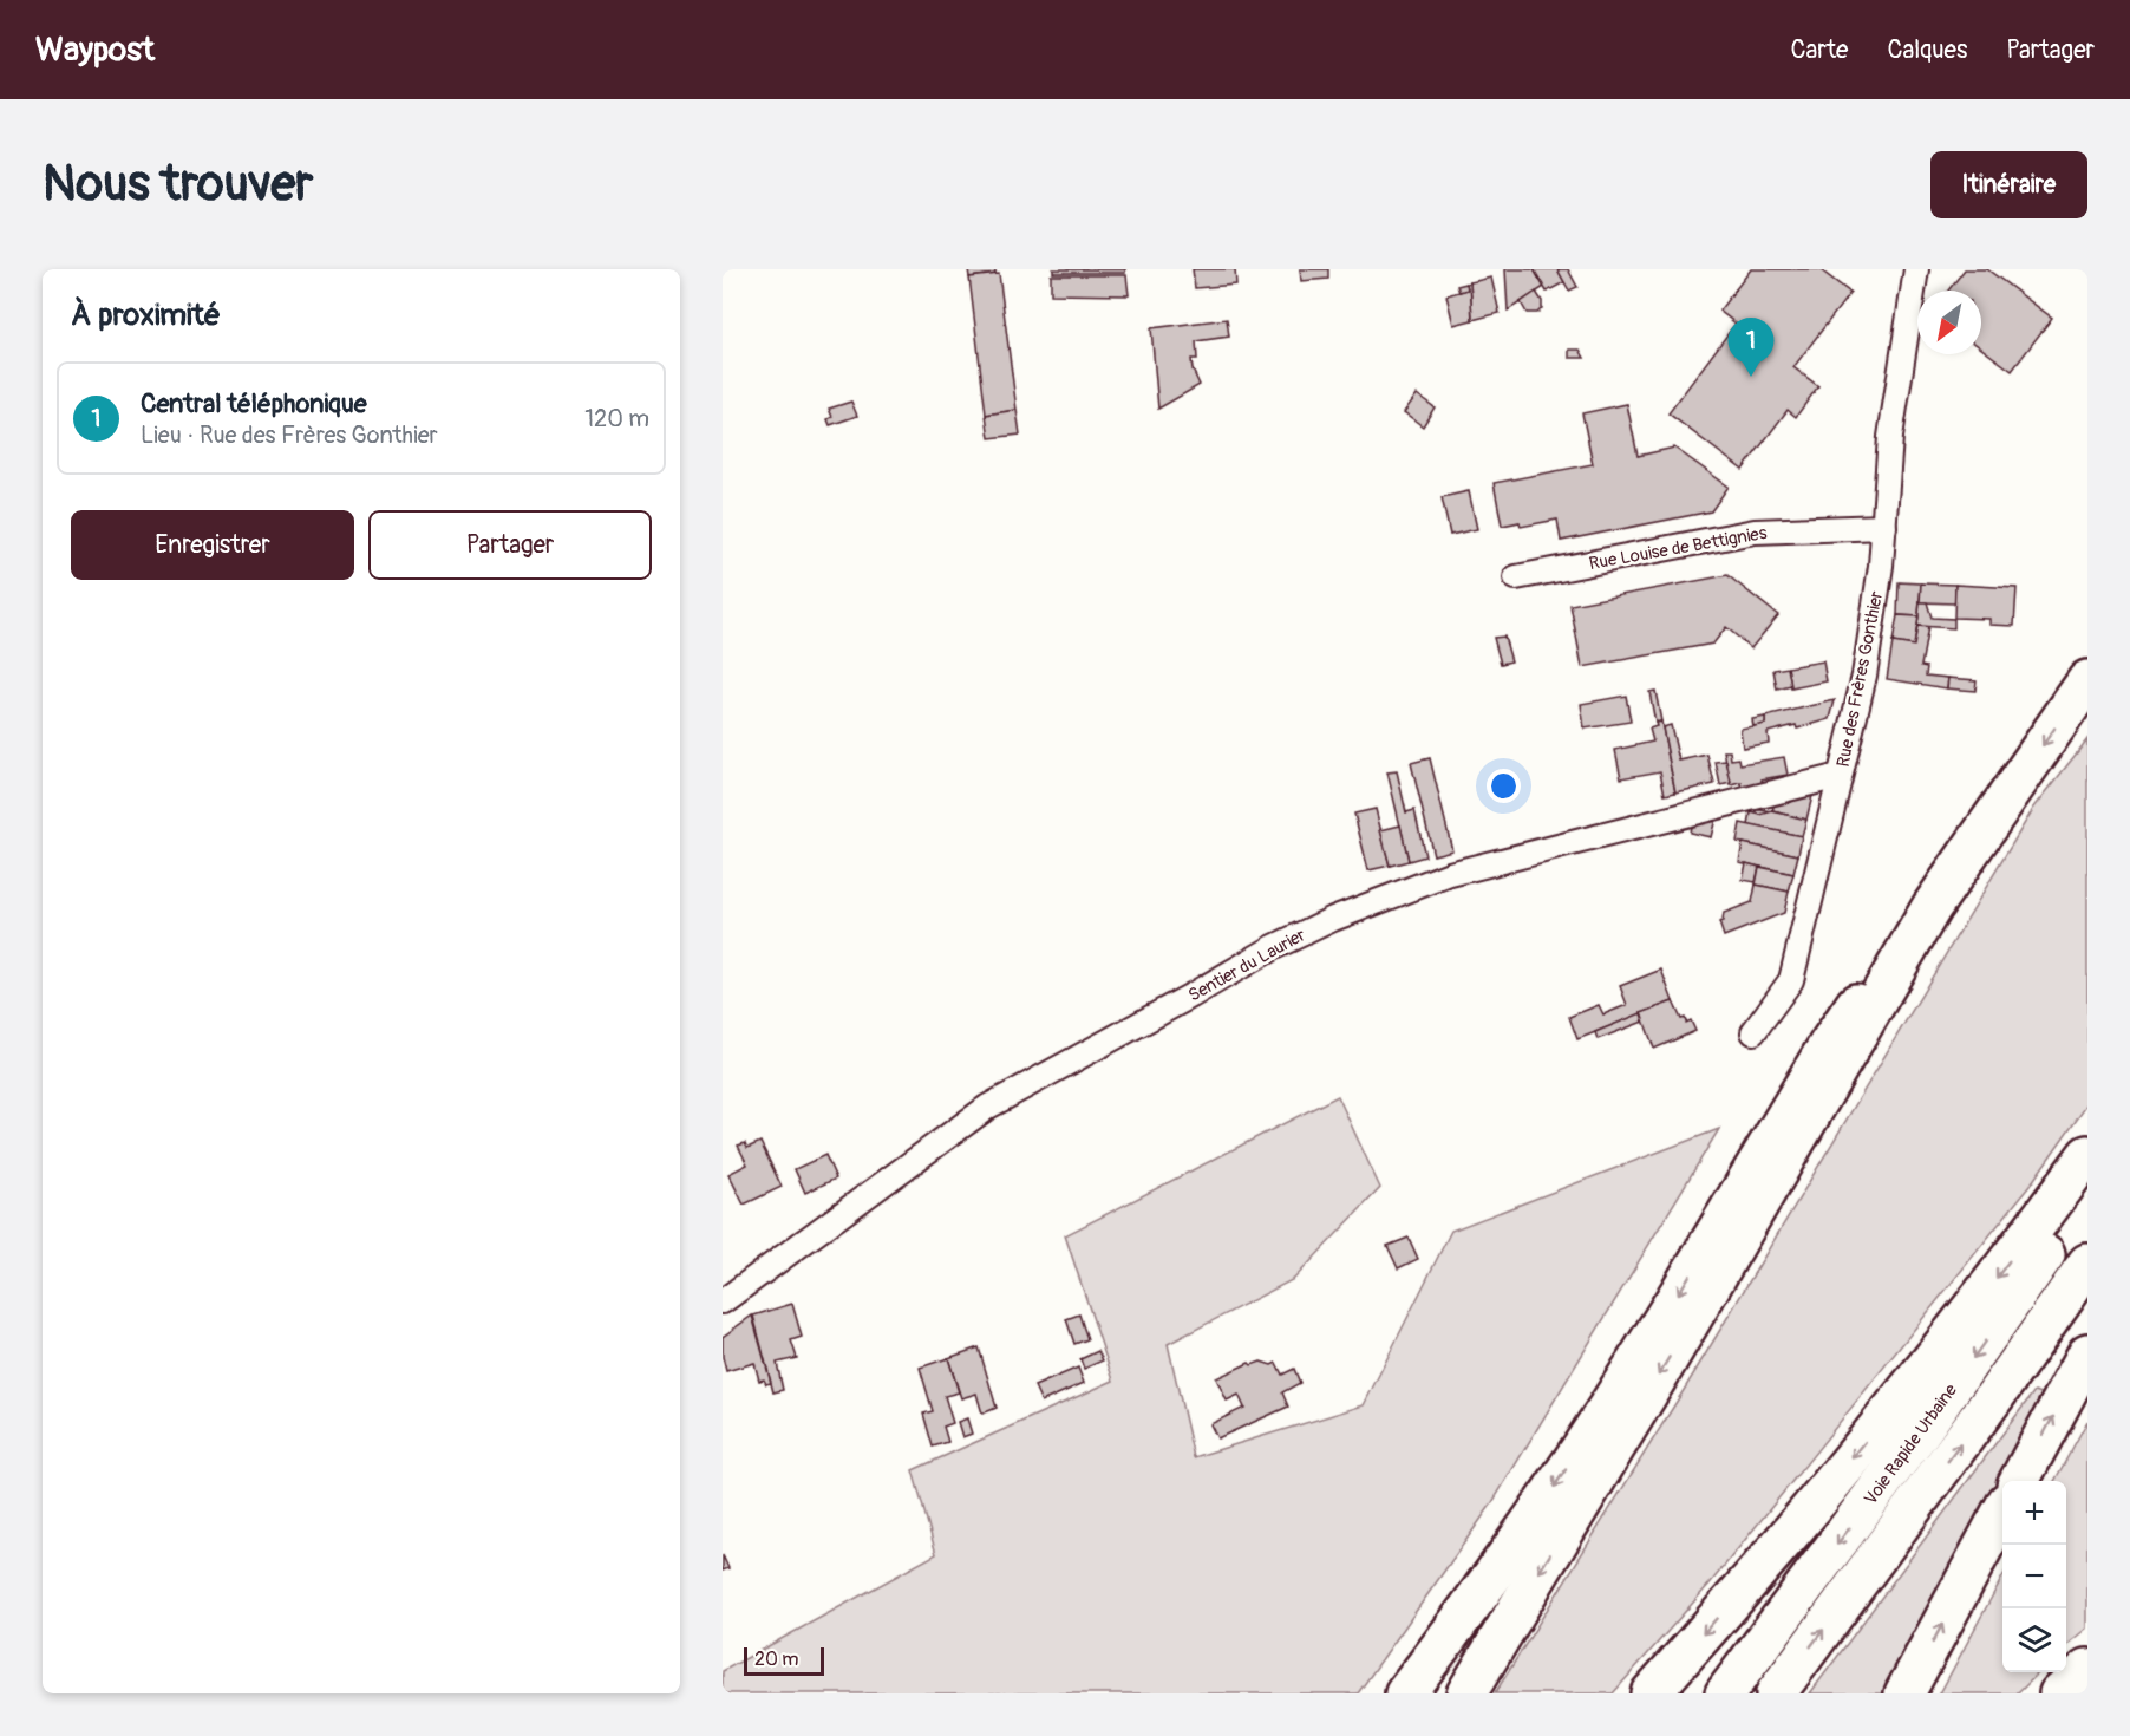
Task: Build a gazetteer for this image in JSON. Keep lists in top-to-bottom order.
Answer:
{
  "streets": {
    "highway": ["Voie Rapide Urbaine"],
    "street": ["Rue Louise de Bettignies", "Rue des Frères Gonthier", "Sentier du Laurier"]
  },
  "crossings": [
    ["Rue Louise de Bettignies", "Rue des Frères Gonthier"],
    ["Rue des Frères Gonthier", "Sentier du Laurier"]
  ],
  "scale_bar": "20 m",
  "north": "bottom left",
  "page": {
    "header": "Waypost",
    "nav": ["Carte", "Calques", "Partager"],
    "buttons": [
      "Itinéraire",
      ["Enregistrer", "Partager"]
    ],
    "title": "Nous trouver",
    "heading": "À proximité",
    "pins": "1",
    "list": [
      {
        "mark": "1",
        "name": "Central téléphonique",
        "note": "Lieu · Rue des Frères Gonthier",
        "value": "120 m"
      }
    ],
    "map_buttons": ["+", "−"],
    "scale": "20 m"
  }
}
